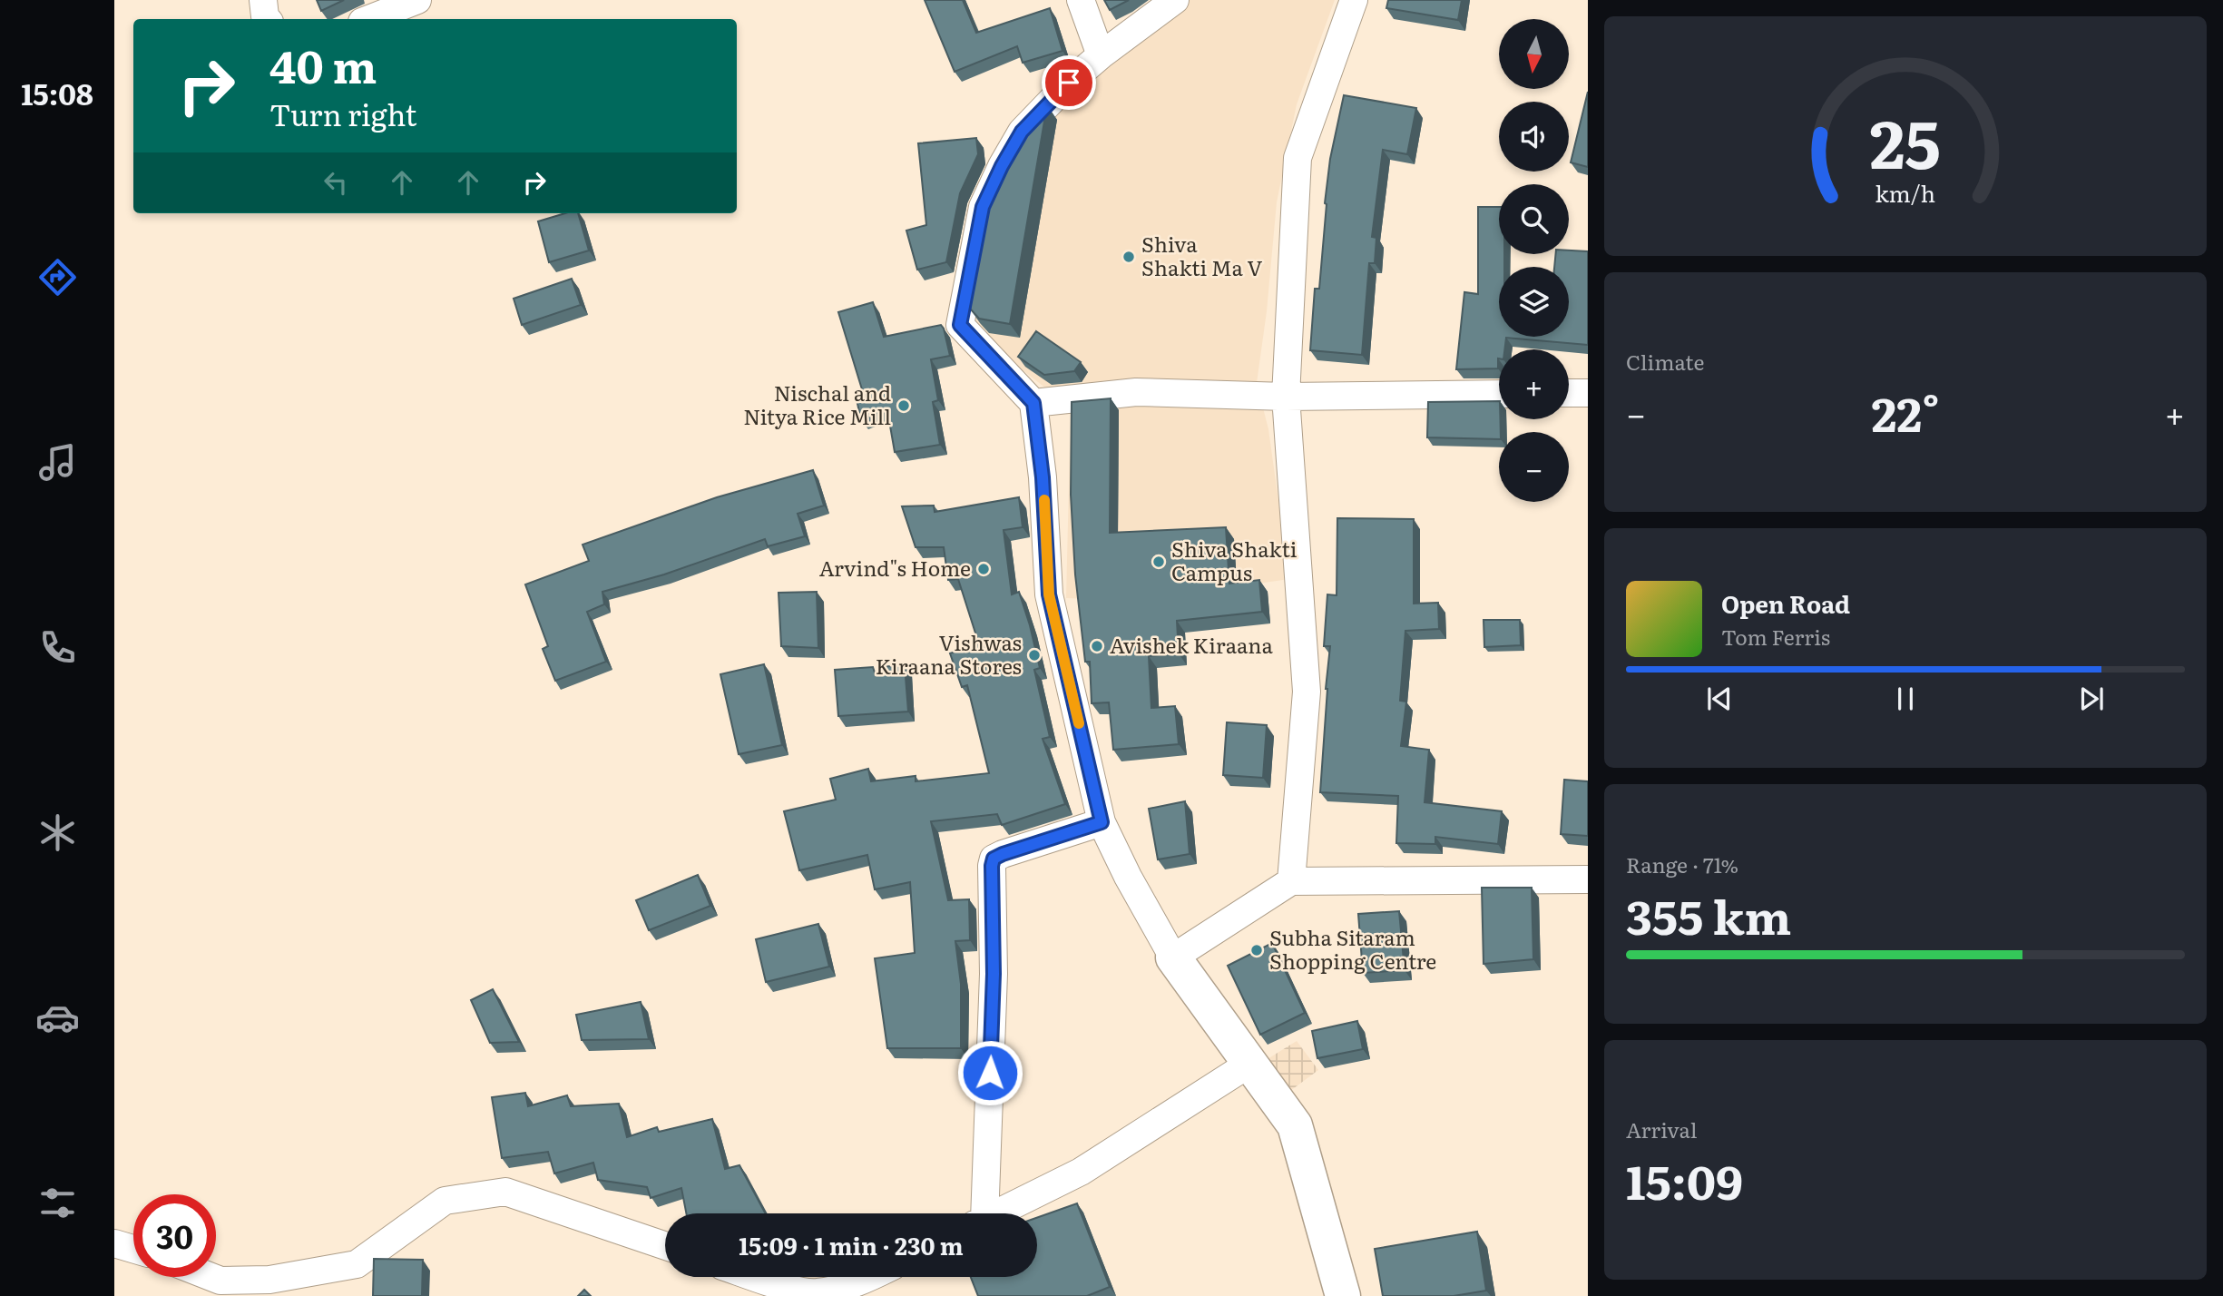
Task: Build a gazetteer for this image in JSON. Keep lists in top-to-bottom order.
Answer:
{
  "places": [
    "Shiva Shakti Ma V",
    "Nischal and Nitya Rice Mill",
    "Shiva Shakti Campus",
    "Arvind\"s Home",
    "Avishek Kiraana",
    "Vishwas Kiraana Stores",
    "Subha Sitaram Shopping Centre"
  ],
  "north": "bottom",
  "page": {
    "tabs": "15:08",
    "map_buttons": ["+", "−"],
    "turn": ["40 m", "Turn right"],
    "tile": [
      "Climate",
      ["Range · 71%", "355 km"],
      ["Arrival", "15:09"]
    ],
    "heat": ["−", "22°", "+"],
    "song": ["Open Road", "Tom Ferris"],
    "limit": "30",
    "trip": "15:09 · 1 min · 230 m",
    "gauge": ["25", "km/h"]
  }
}
